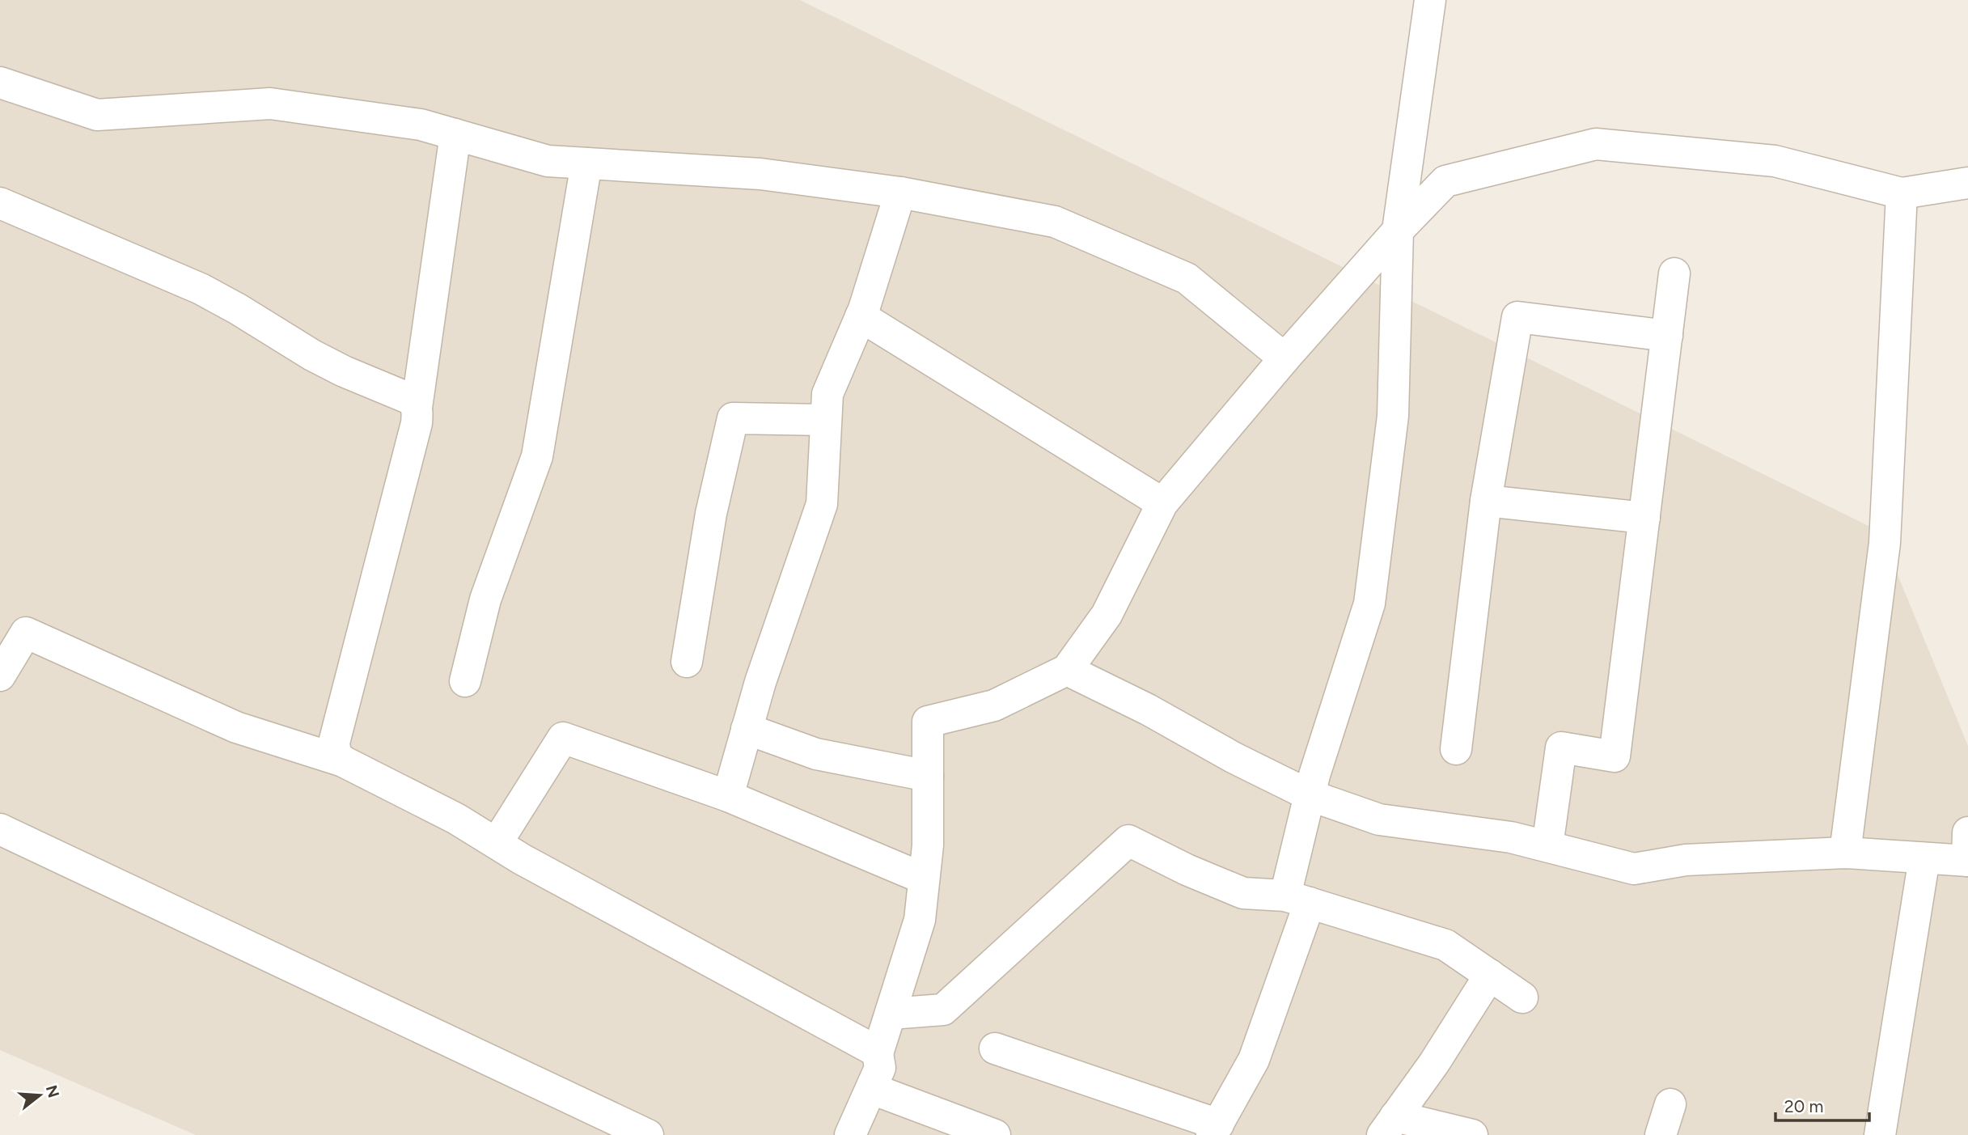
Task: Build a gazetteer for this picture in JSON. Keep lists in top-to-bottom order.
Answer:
{
  "scale_bar": "20 m",
  "north": "right"
}
